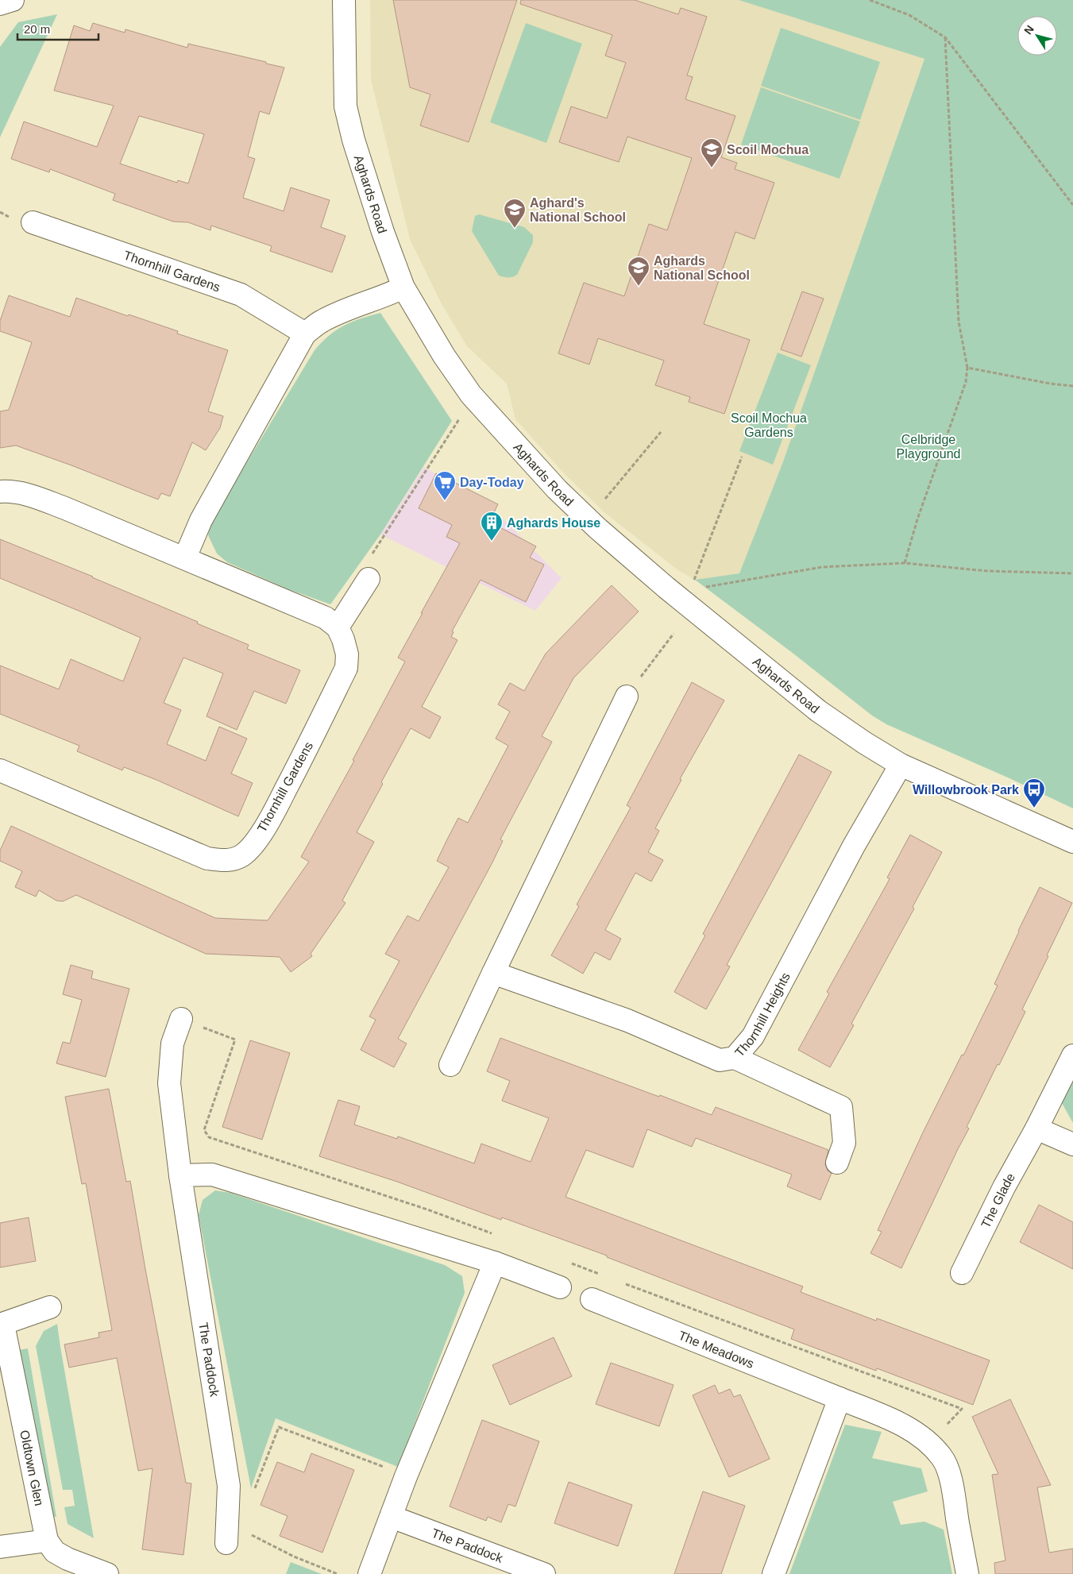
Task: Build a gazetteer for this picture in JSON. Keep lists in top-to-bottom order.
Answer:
{
  "streets": {
    "street": [
      "Aghards Road",
      "Thornhill Gardens",
      "Thornhill Heights",
      "The Glade",
      "The Meadows",
      "The Paddock",
      "Oldtown Glen"
    ]
  },
  "crossings": [
    ["Aghards Road", "Thornhill Heights"]
  ],
  "parks": ["Scoil Mochua Gardens", "Celbridge Playground"],
  "places": {
    "school or university": ["Scoil Mochua", "Aghard's National School", "Aghards National School"],
    "supermarket": ["Day-Today"],
    "building": ["Aghards House"],
    "bus stop": ["Willowbrook Park"]
  },
  "scale_bar": "20 m",
  "north": "top left"
}
